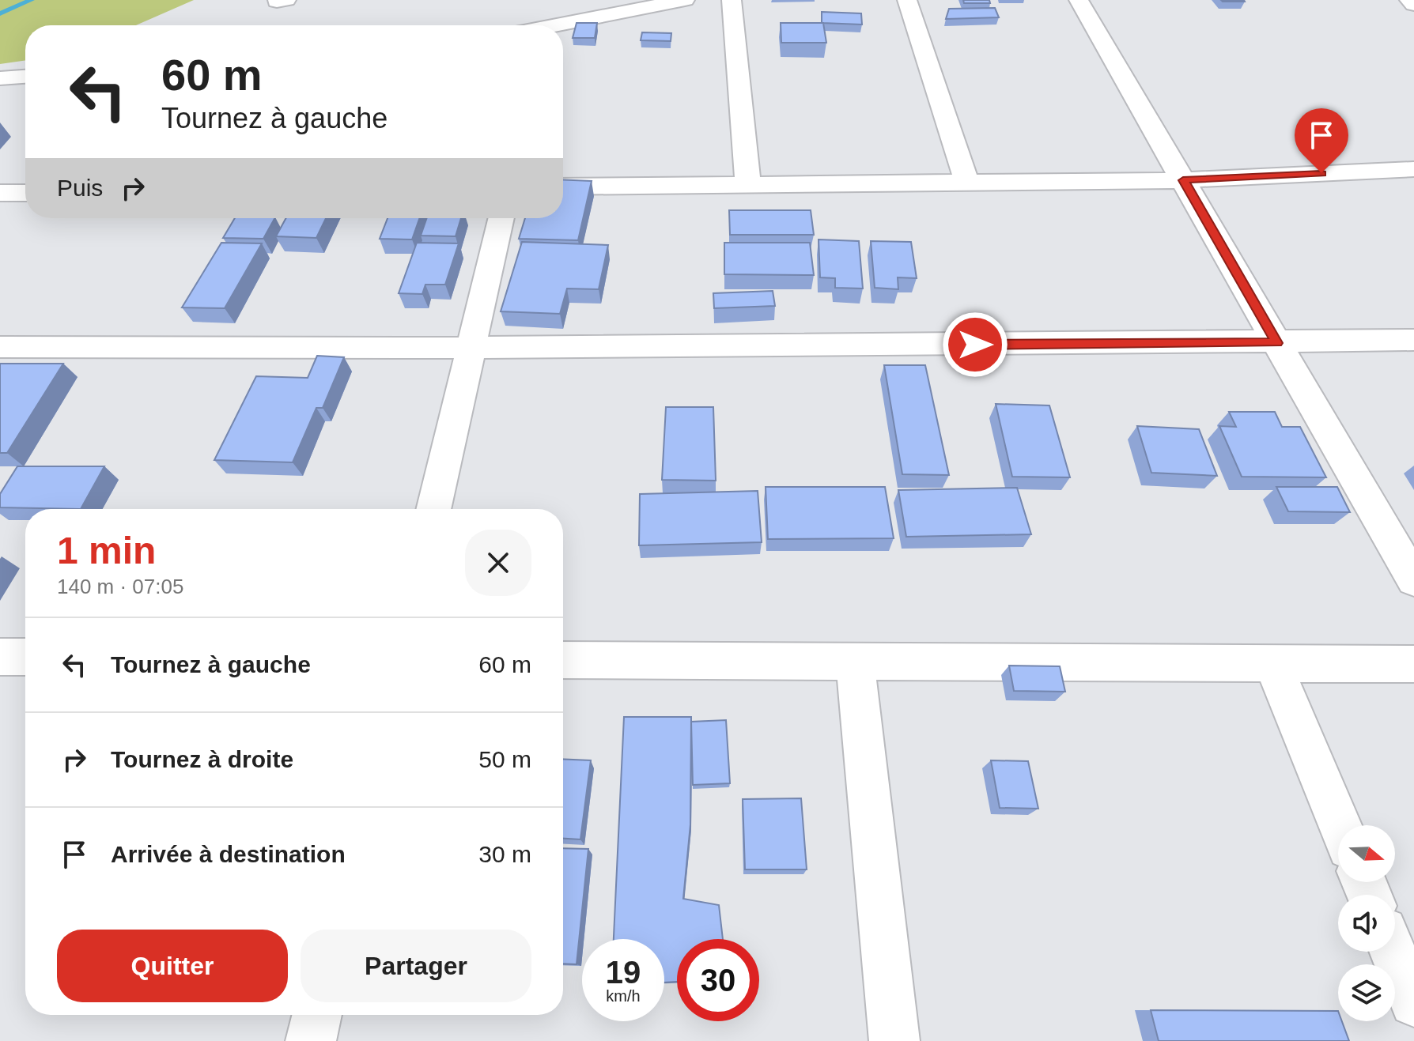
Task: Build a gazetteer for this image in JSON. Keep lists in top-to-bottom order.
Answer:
{
  "north": "right",
  "page": {
    "turn": ["60 m", "Tournez à gauche"],
    "then": "Puis",
    "heading": ["1 min", "140 m · 07:05"],
    "list": [
      {
        "name": "Tournez à gauche",
        "value": "60 m"
      },
      {
        "name": "Tournez à droite",
        "value": "50 m"
      },
      {
        "name": "Arrivée à destination",
        "value": "30 m"
      }
    ],
    "buttons": ["Quitter", "Partager"],
    "speed": "19 km/h",
    "limit": "30"
  }
}
